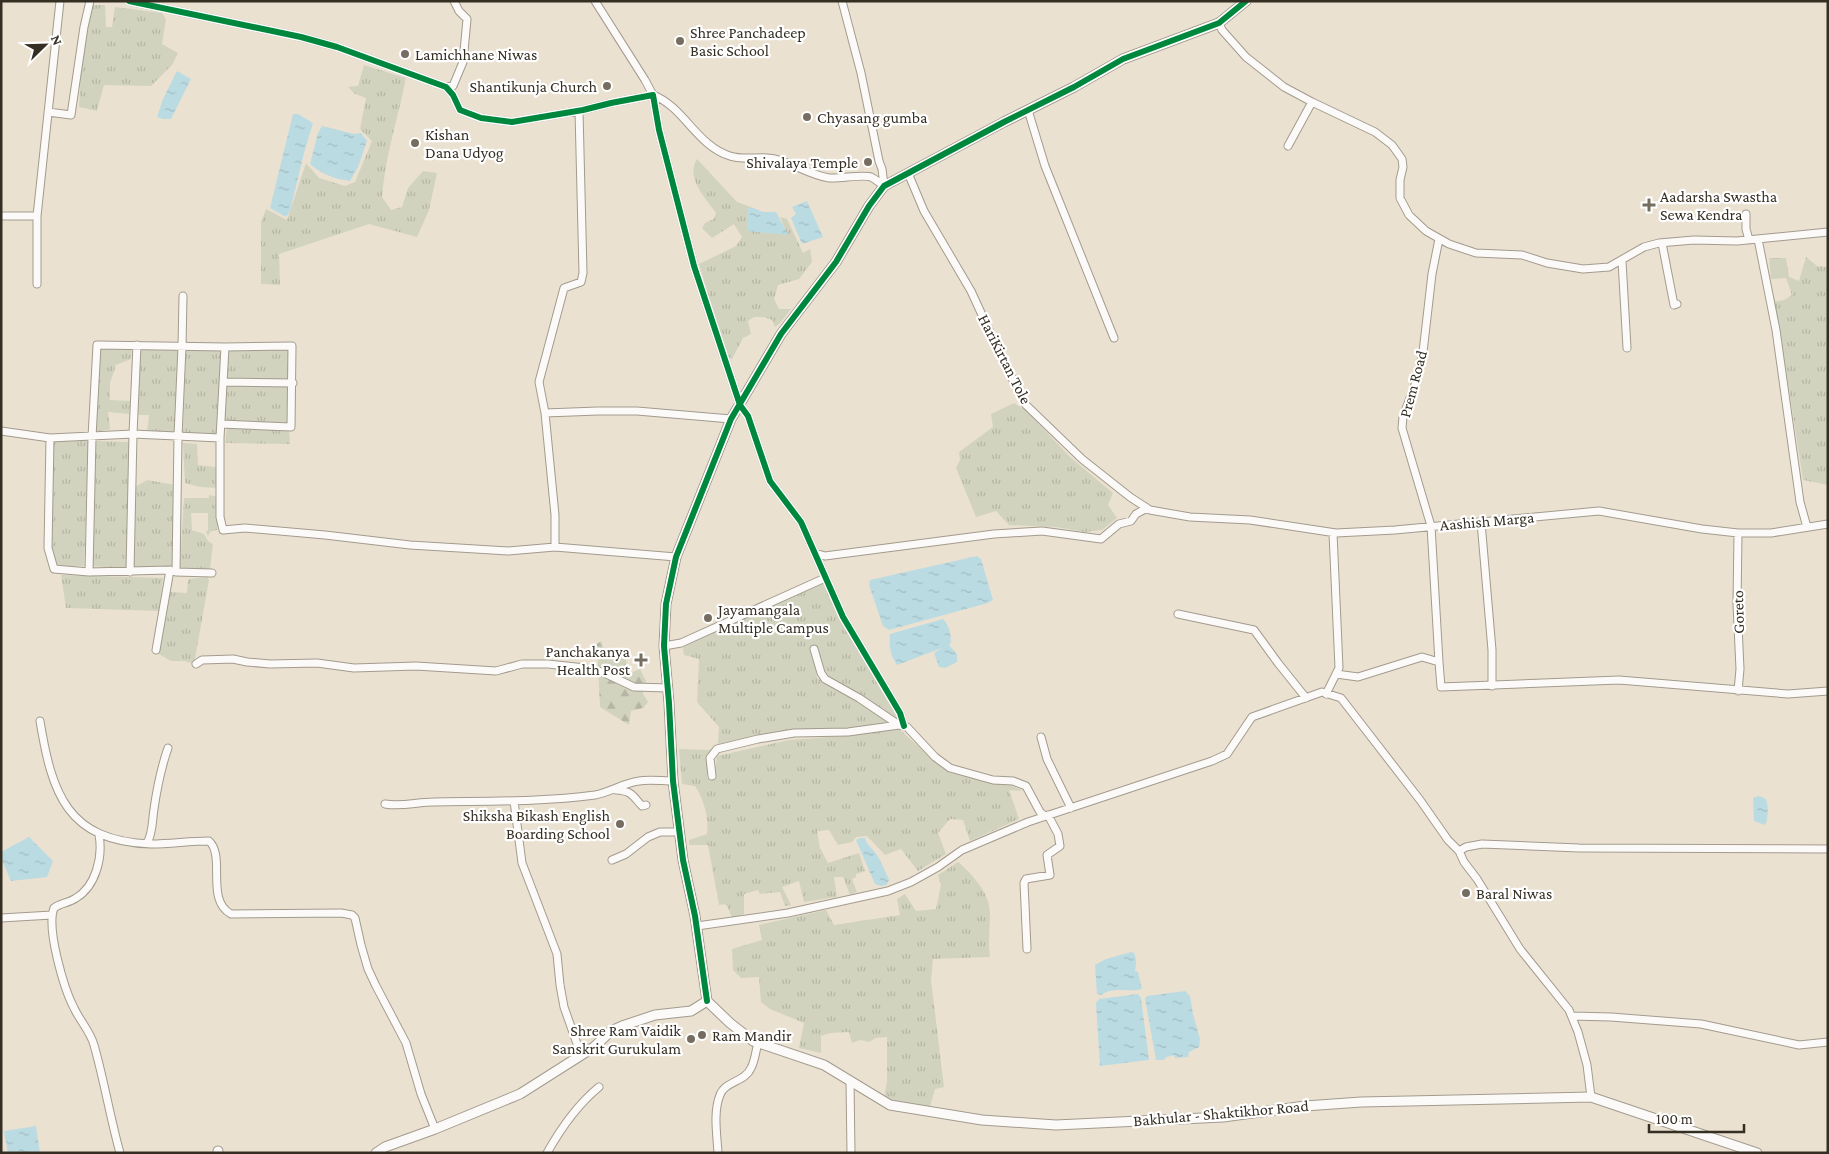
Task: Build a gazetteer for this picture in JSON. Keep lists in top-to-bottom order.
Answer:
{
  "streets": {
    "street": [
      "HariKirtan Tole",
      "Prem Road",
      "Aashish Marga",
      "Goreto",
      "Bakhular - Shaktikhor Road"
    ]
  },
  "crossings": [
    ["HariKirtan Tole", "Aashish Marga"],
    ["Prem Road", "Aashish Marga"],
    ["Aashish Marga", "Goreto"]
  ],
  "places": {
    "other": [
      "Shree Panchadeep Basic School",
      "Lamichhane Niwas",
      "Shantikunja Church",
      "Chyasang gumba",
      "Kishan Dana Udyog",
      "Shivalaya Temple",
      "Jayamangala Multiple Campus",
      "Shiksha Bikash English Boarding School",
      "Baral Niwas",
      "Ram Mandir",
      "Shree Ram Vaidik Sanskrit Gurukulam"
    ],
    "health": ["Aadarsha Swastha Sewa Kendra", "Panchakanya Health Post"]
  },
  "scale_bar": "100 m",
  "north": "top right"
}
